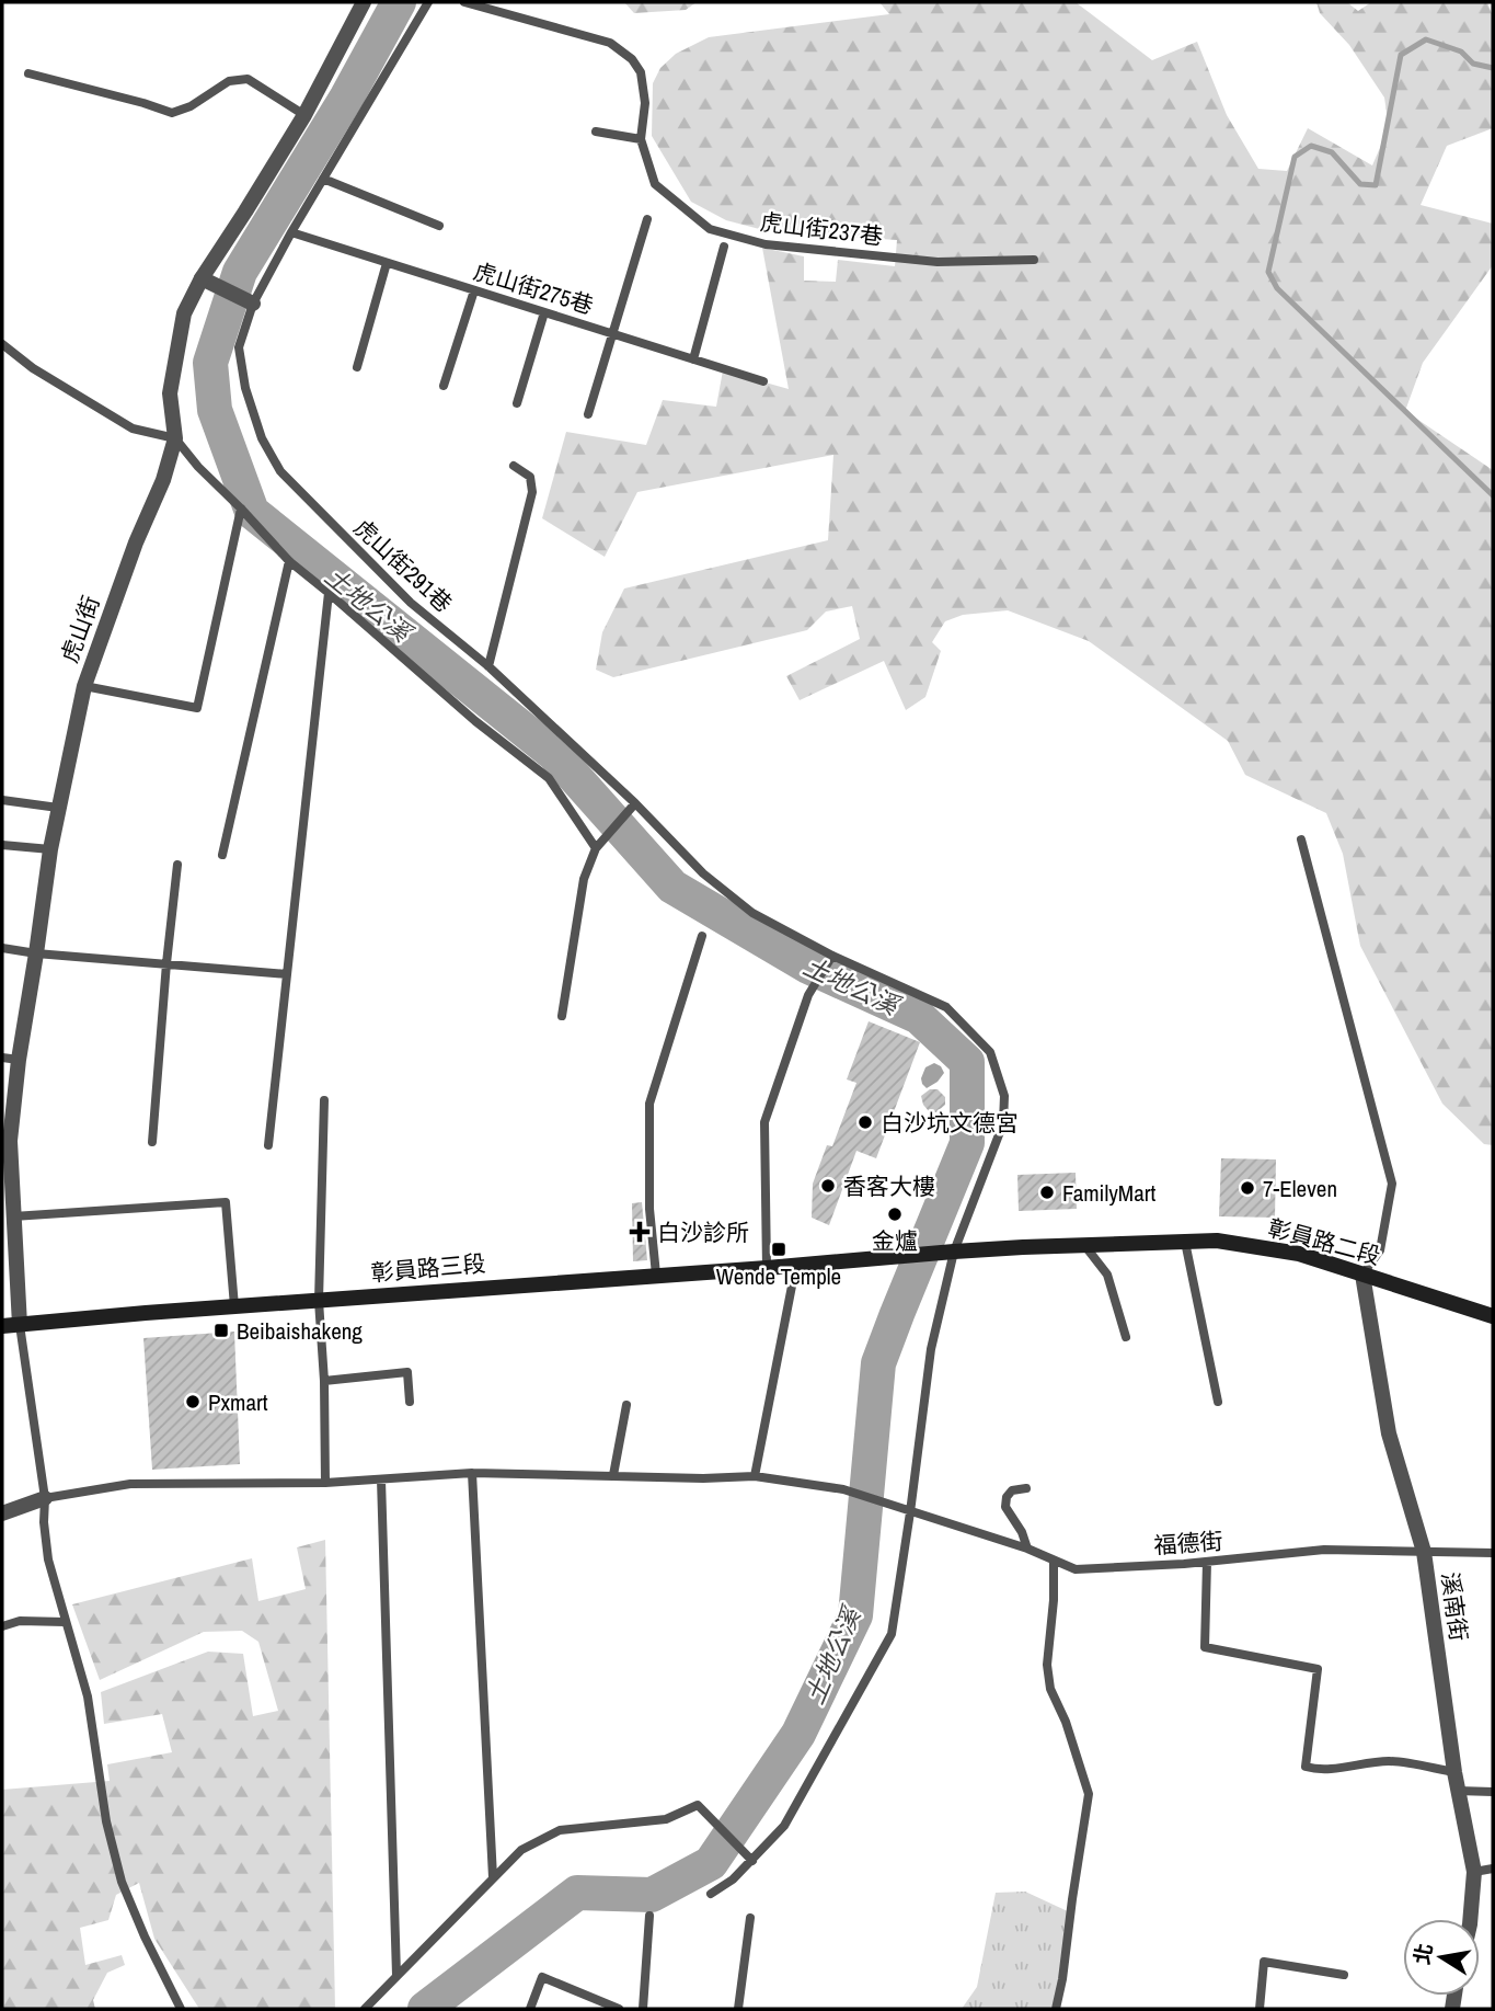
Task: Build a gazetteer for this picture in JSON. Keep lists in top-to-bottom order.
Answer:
{
  "streets": {
    "main road": ["彰員路二段", "彰員路三段"],
    "street": ["虎山街", "溪南街"],
    "lane": [
      "虎山街237巷",
      "虎山街275巷",
      "虎山街291巷",
      "福德街"
    ]
  },
  "crossings": [
    ["虎山街275巷", "虎山街291巷"],
    ["虎山街291巷", "彰員路二段"],
    ["虎山街291巷", "彰員路三段"],
    ["虎山街291巷", "福德街"],
    ["虎山街", "彰員路三段"],
    ["彰員路二段", "彰員路三段"],
    ["彰員路二段", "溪南街"],
    ["福德街", "溪南街"]
  ],
  "water": ["土地公溪"],
  "places": {
    "other": [
      "白沙坑文德宮",
      "香客大樓",
      "7-Eleven",
      "FamilyMart",
      "金爐",
      "Pxmart"
    ],
    "health": ["白沙診所"],
    "transit": ["Wende Temple", "Beibaishakeng"]
  },
  "north": "left"
}
